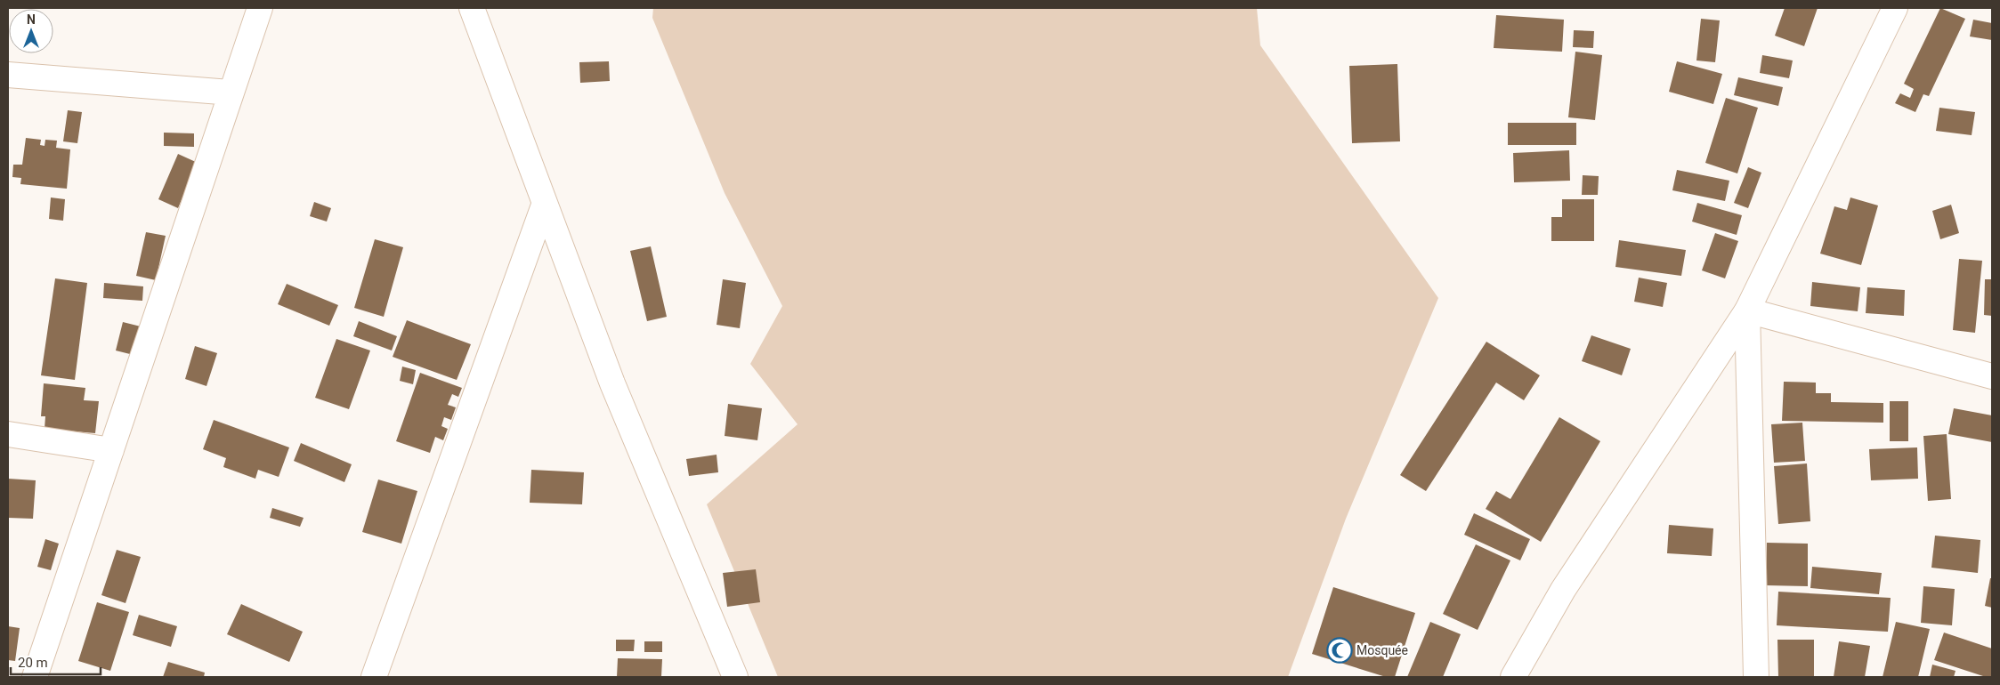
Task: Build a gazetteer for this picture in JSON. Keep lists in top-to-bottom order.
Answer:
{
  "places": {
    "mosque": ["Mosquée"]
  },
  "scale_bar": "20 m",
  "north": "top"
}
